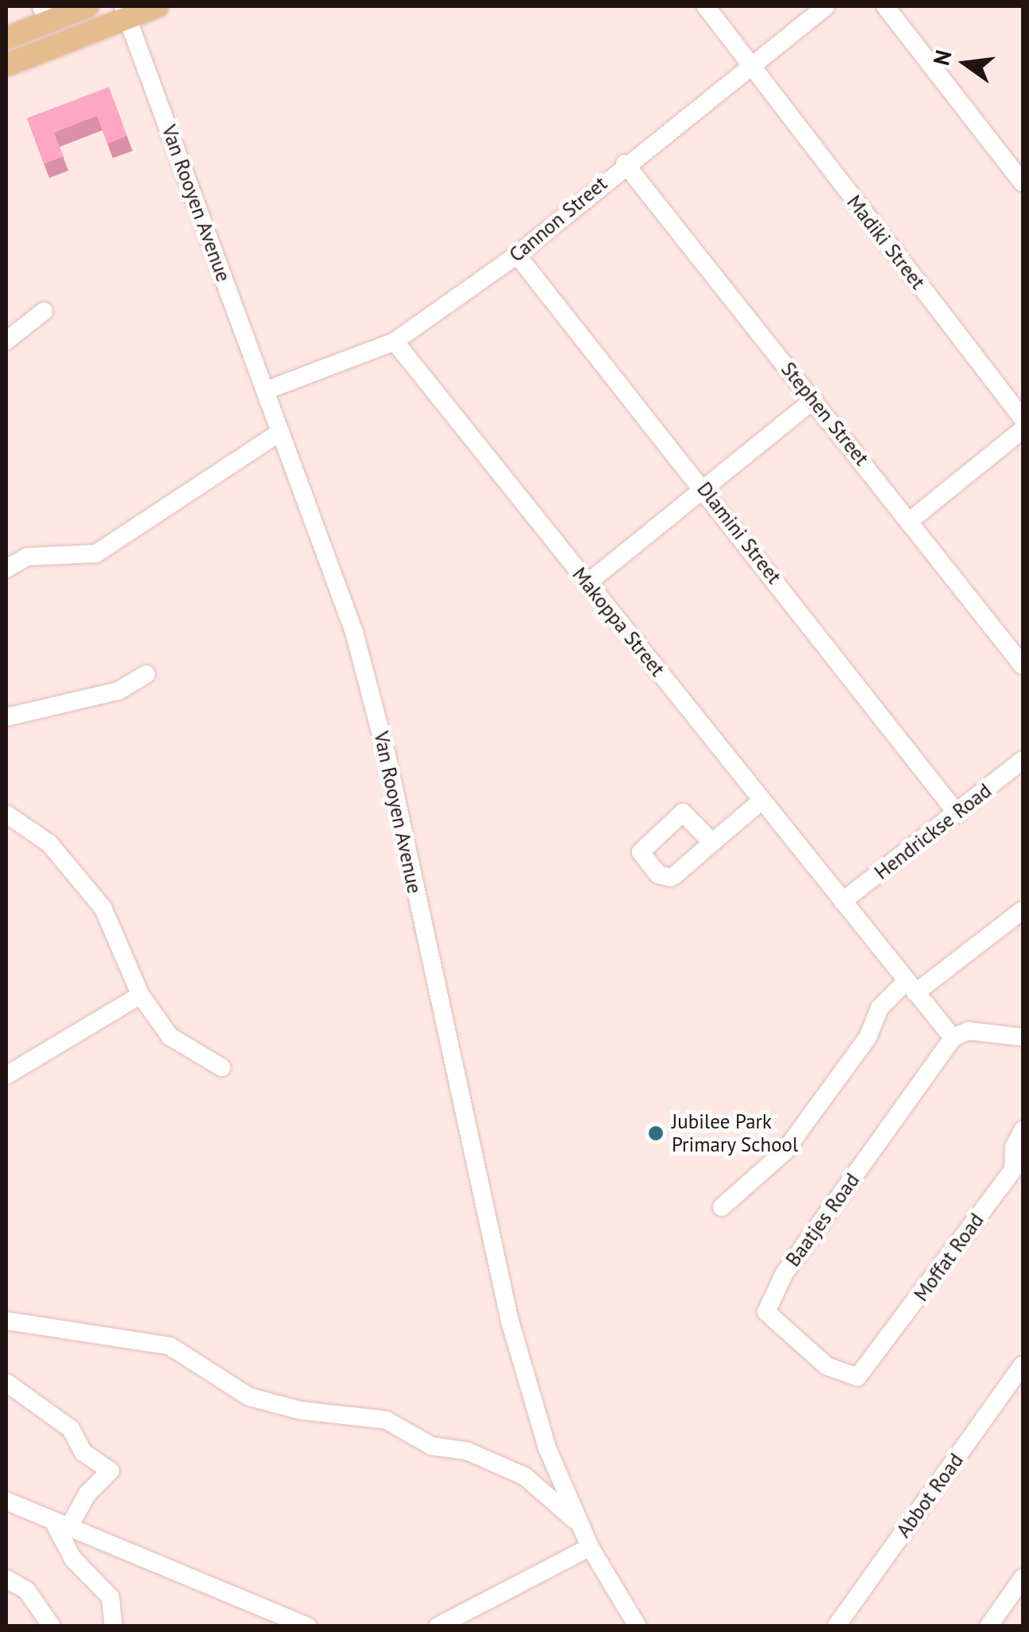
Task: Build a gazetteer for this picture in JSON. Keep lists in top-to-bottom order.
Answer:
{
  "streets": {
    "street": [
      "Van Rooyen Avenue",
      "Cannon Street",
      "Madiki Street",
      "Stephen Street",
      "Dlamini Street",
      "Makoppa Street",
      "Hendrickse Road",
      "Baatjes Road",
      "Moffat Road",
      "Abbot Road"
    ]
  },
  "crossings": [
    ["Van Rooyen Avenue", "Cannon Street"],
    ["Cannon Street", "Madiki Street"],
    ["Cannon Street", "Stephen Street"],
    ["Cannon Street", "Dlamini Street"],
    ["Cannon Street", "Makoppa Street"],
    ["Dlamini Street", "Hendrickse Road"],
    ["Makoppa Street", "Hendrickse Road"],
    ["Makoppa Street", "Baatjes Road"],
    ["Baatjes Road", "Moffat Road"]
  ],
  "places": ["Jubilee Park Primary School"],
  "north": "left"
}
